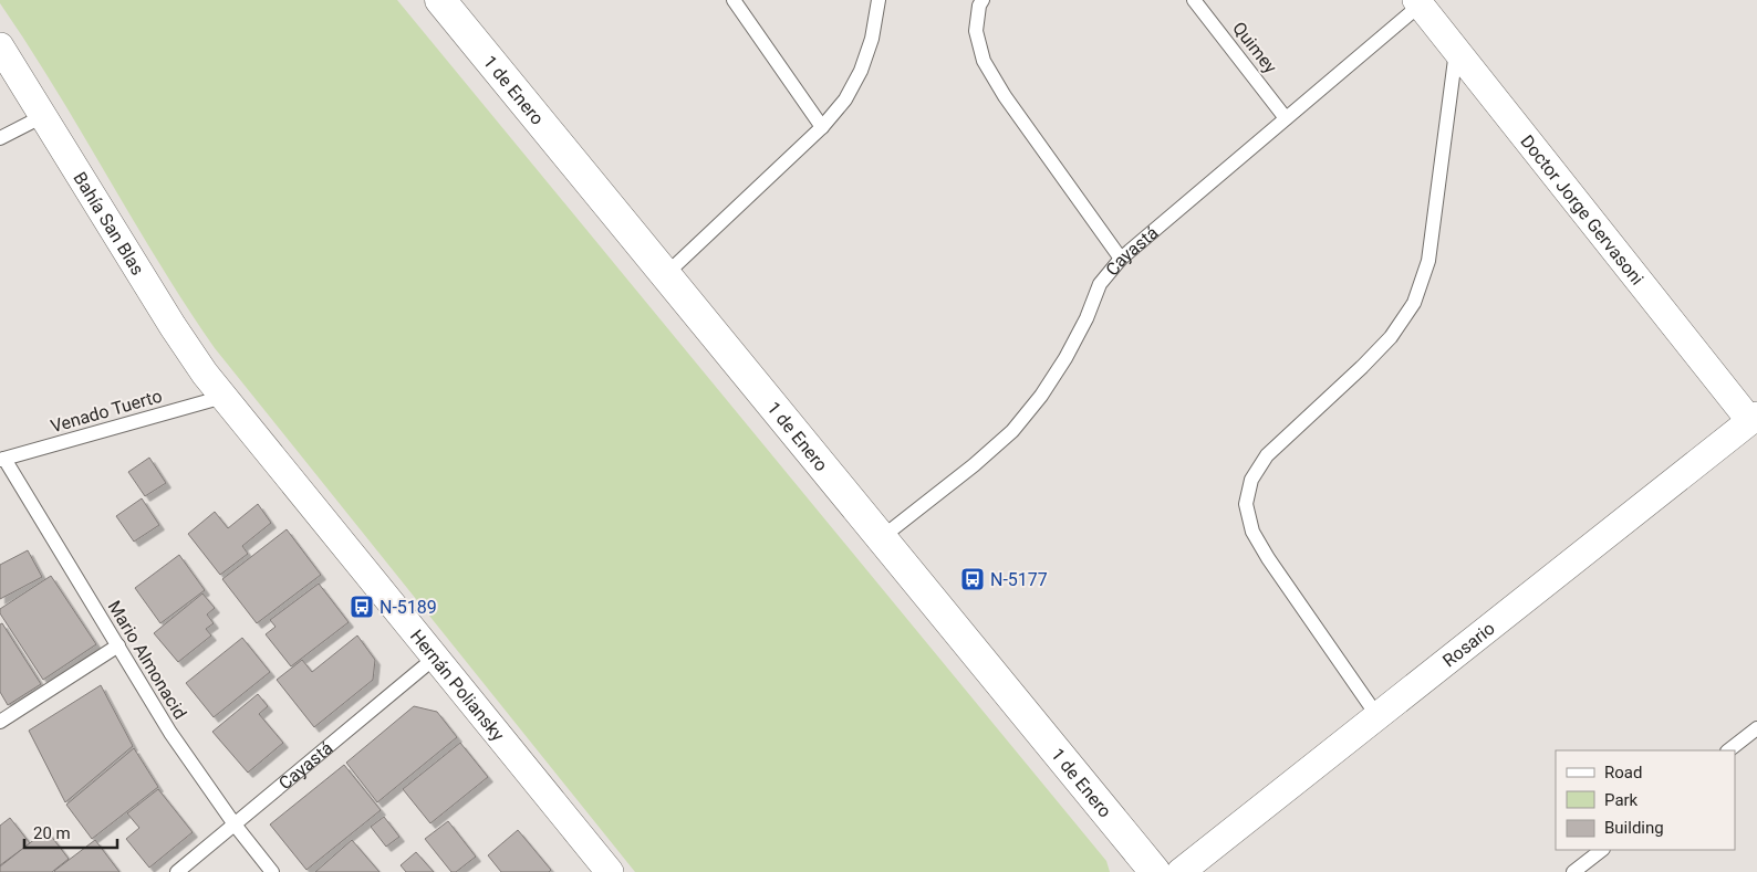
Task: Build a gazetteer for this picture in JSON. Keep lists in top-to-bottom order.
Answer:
{
  "streets": {
    "main road": ["1 de Enero"],
    "street": [
      "Doctor Jorge Gervasoni",
      "Bahía San Blas",
      "Rosario",
      "Hernán Poliansky"
    ],
    "lane": [
      "Quimey",
      "Cayastá",
      "Venado Tuerto",
      "Mario Almonacid"
    ]
  },
  "crossings": [
    ["Quimey", "Cayastá"],
    ["1 de Enero", "Cayastá"],
    ["Doctor Jorge Gervasoni", "Cayastá"],
    ["Doctor Jorge Gervasoni", "Rosario"],
    ["Bahía San Blas", "Venado Tuerto"],
    ["Bahía San Blas", "Hernán Poliansky"],
    ["Cayastá", "Mario Almonacid"],
    ["Cayastá", "Hernán Poliansky"],
    ["Venado Tuerto", "Mario Almonacid"],
    ["Venado Tuerto", "Hernán Poliansky"]
  ],
  "places": {
    "bus stop": ["N-5177", "N-5189"]
  },
  "legend": ["Road", "Park", "Building"],
  "scale_bar": "20 m"
}
